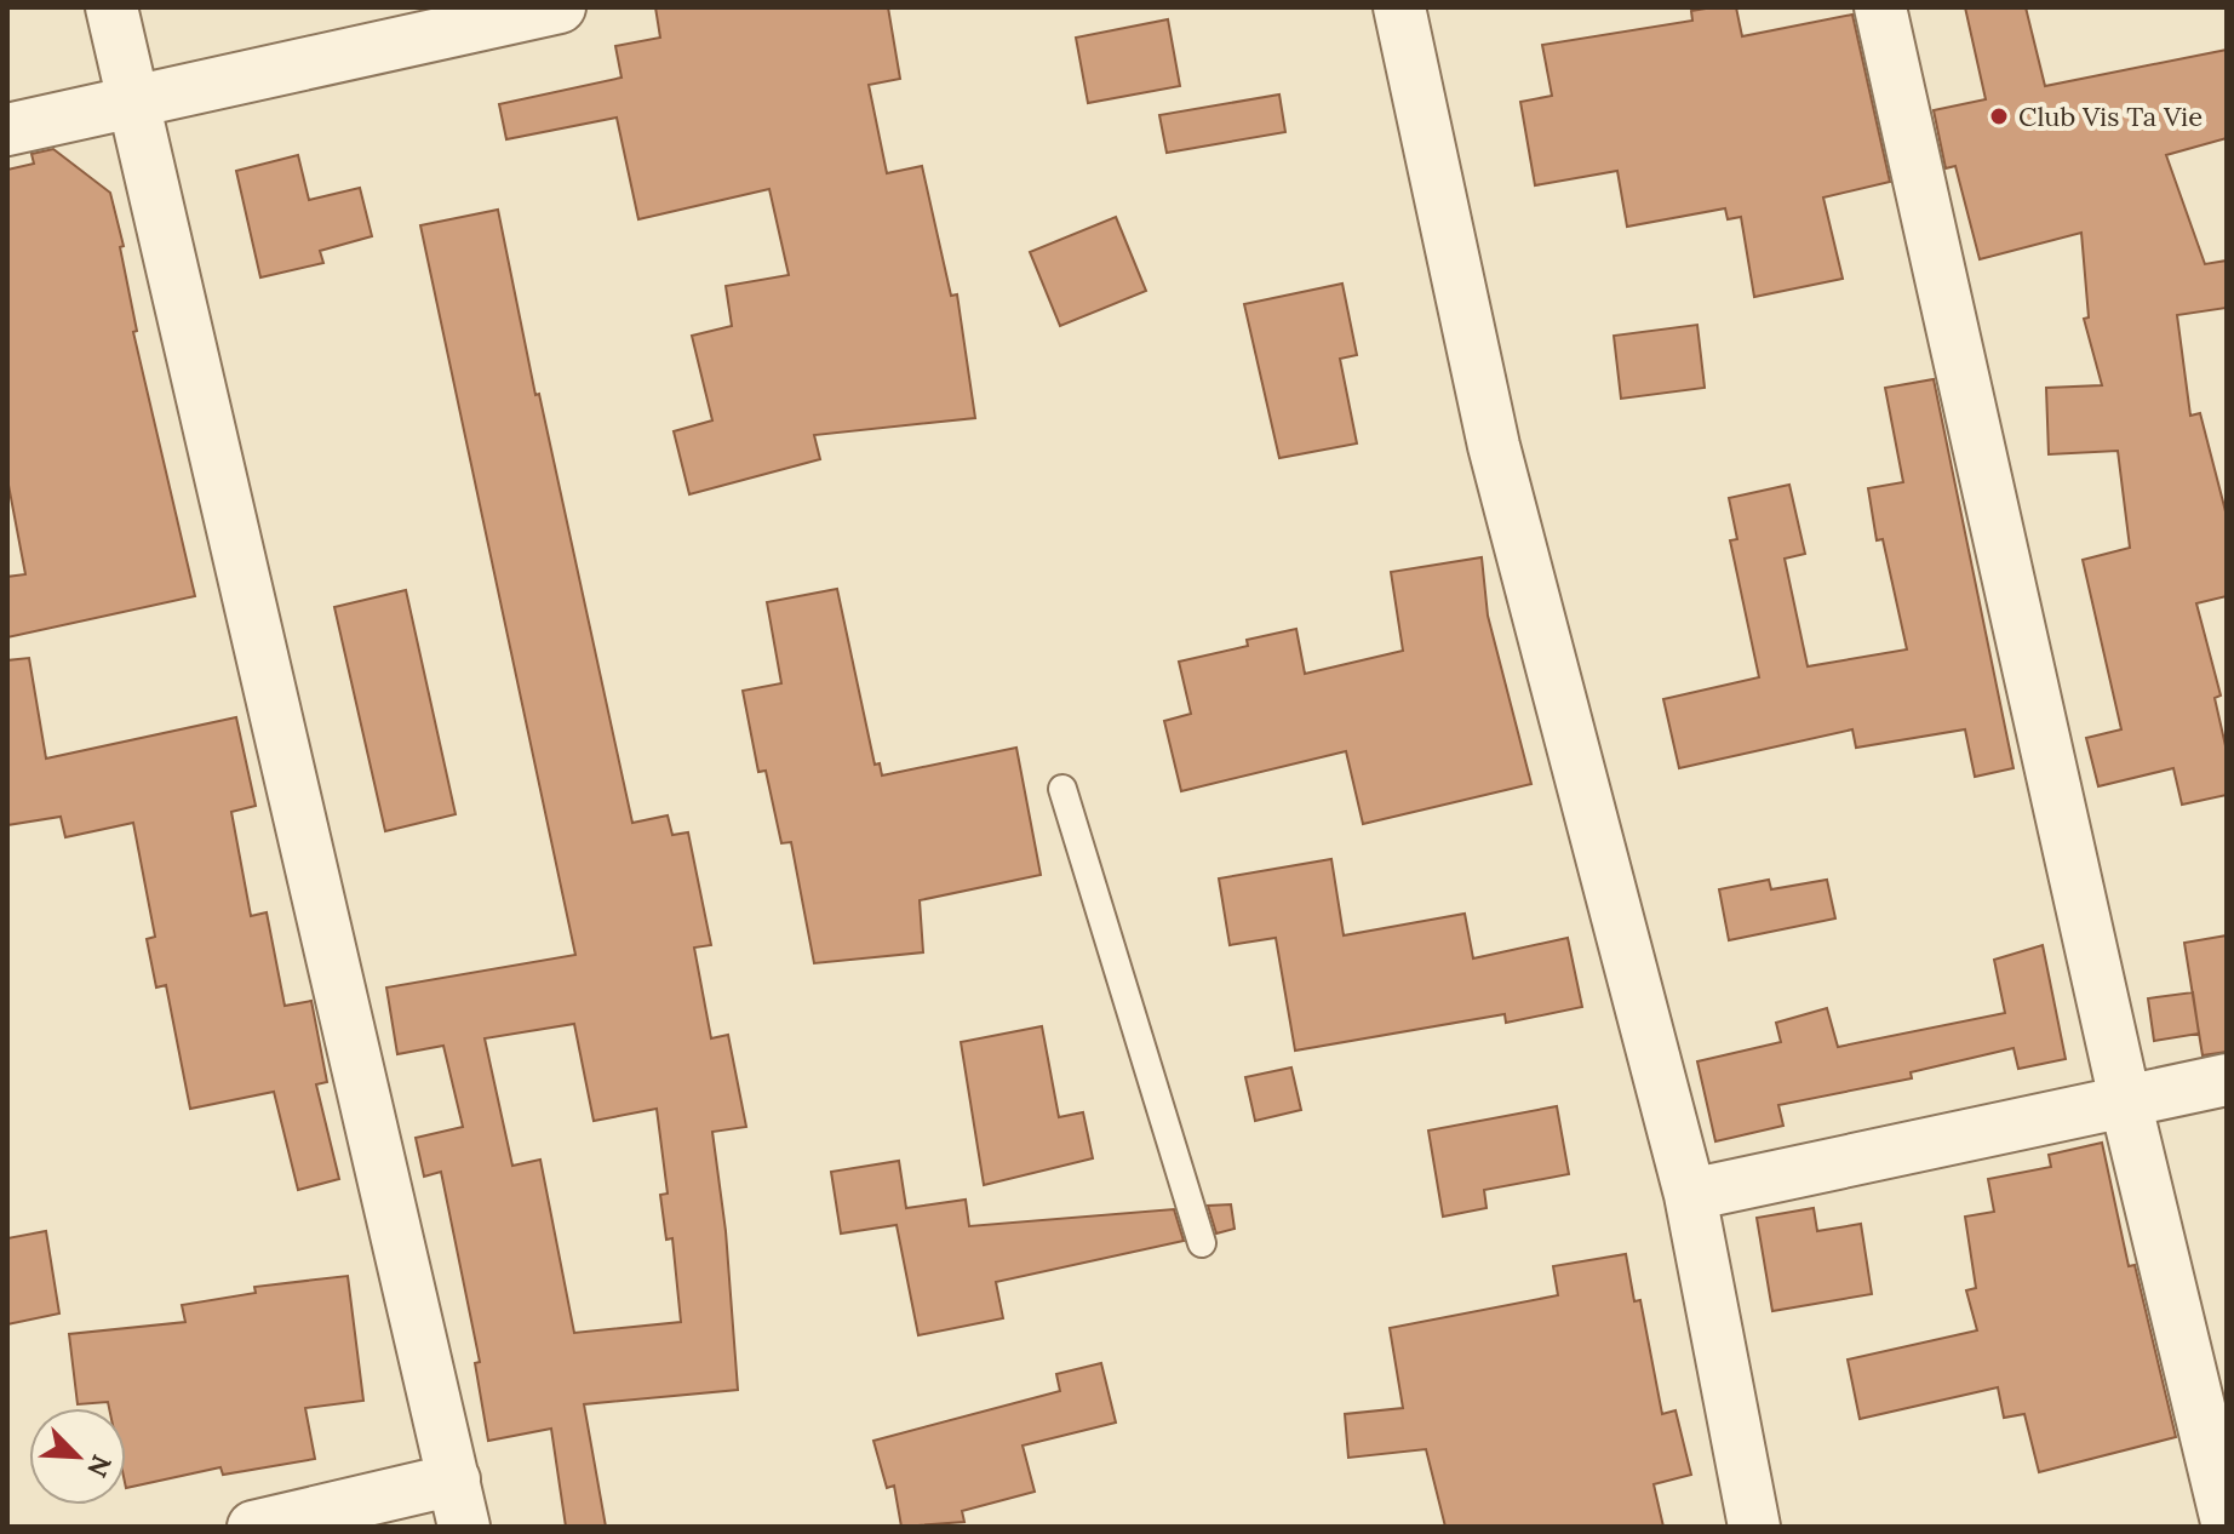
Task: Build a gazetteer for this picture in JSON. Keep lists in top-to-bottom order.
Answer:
{
  "places": ["Club Vis Ta Vie"],
  "north": "bottom right"
}
